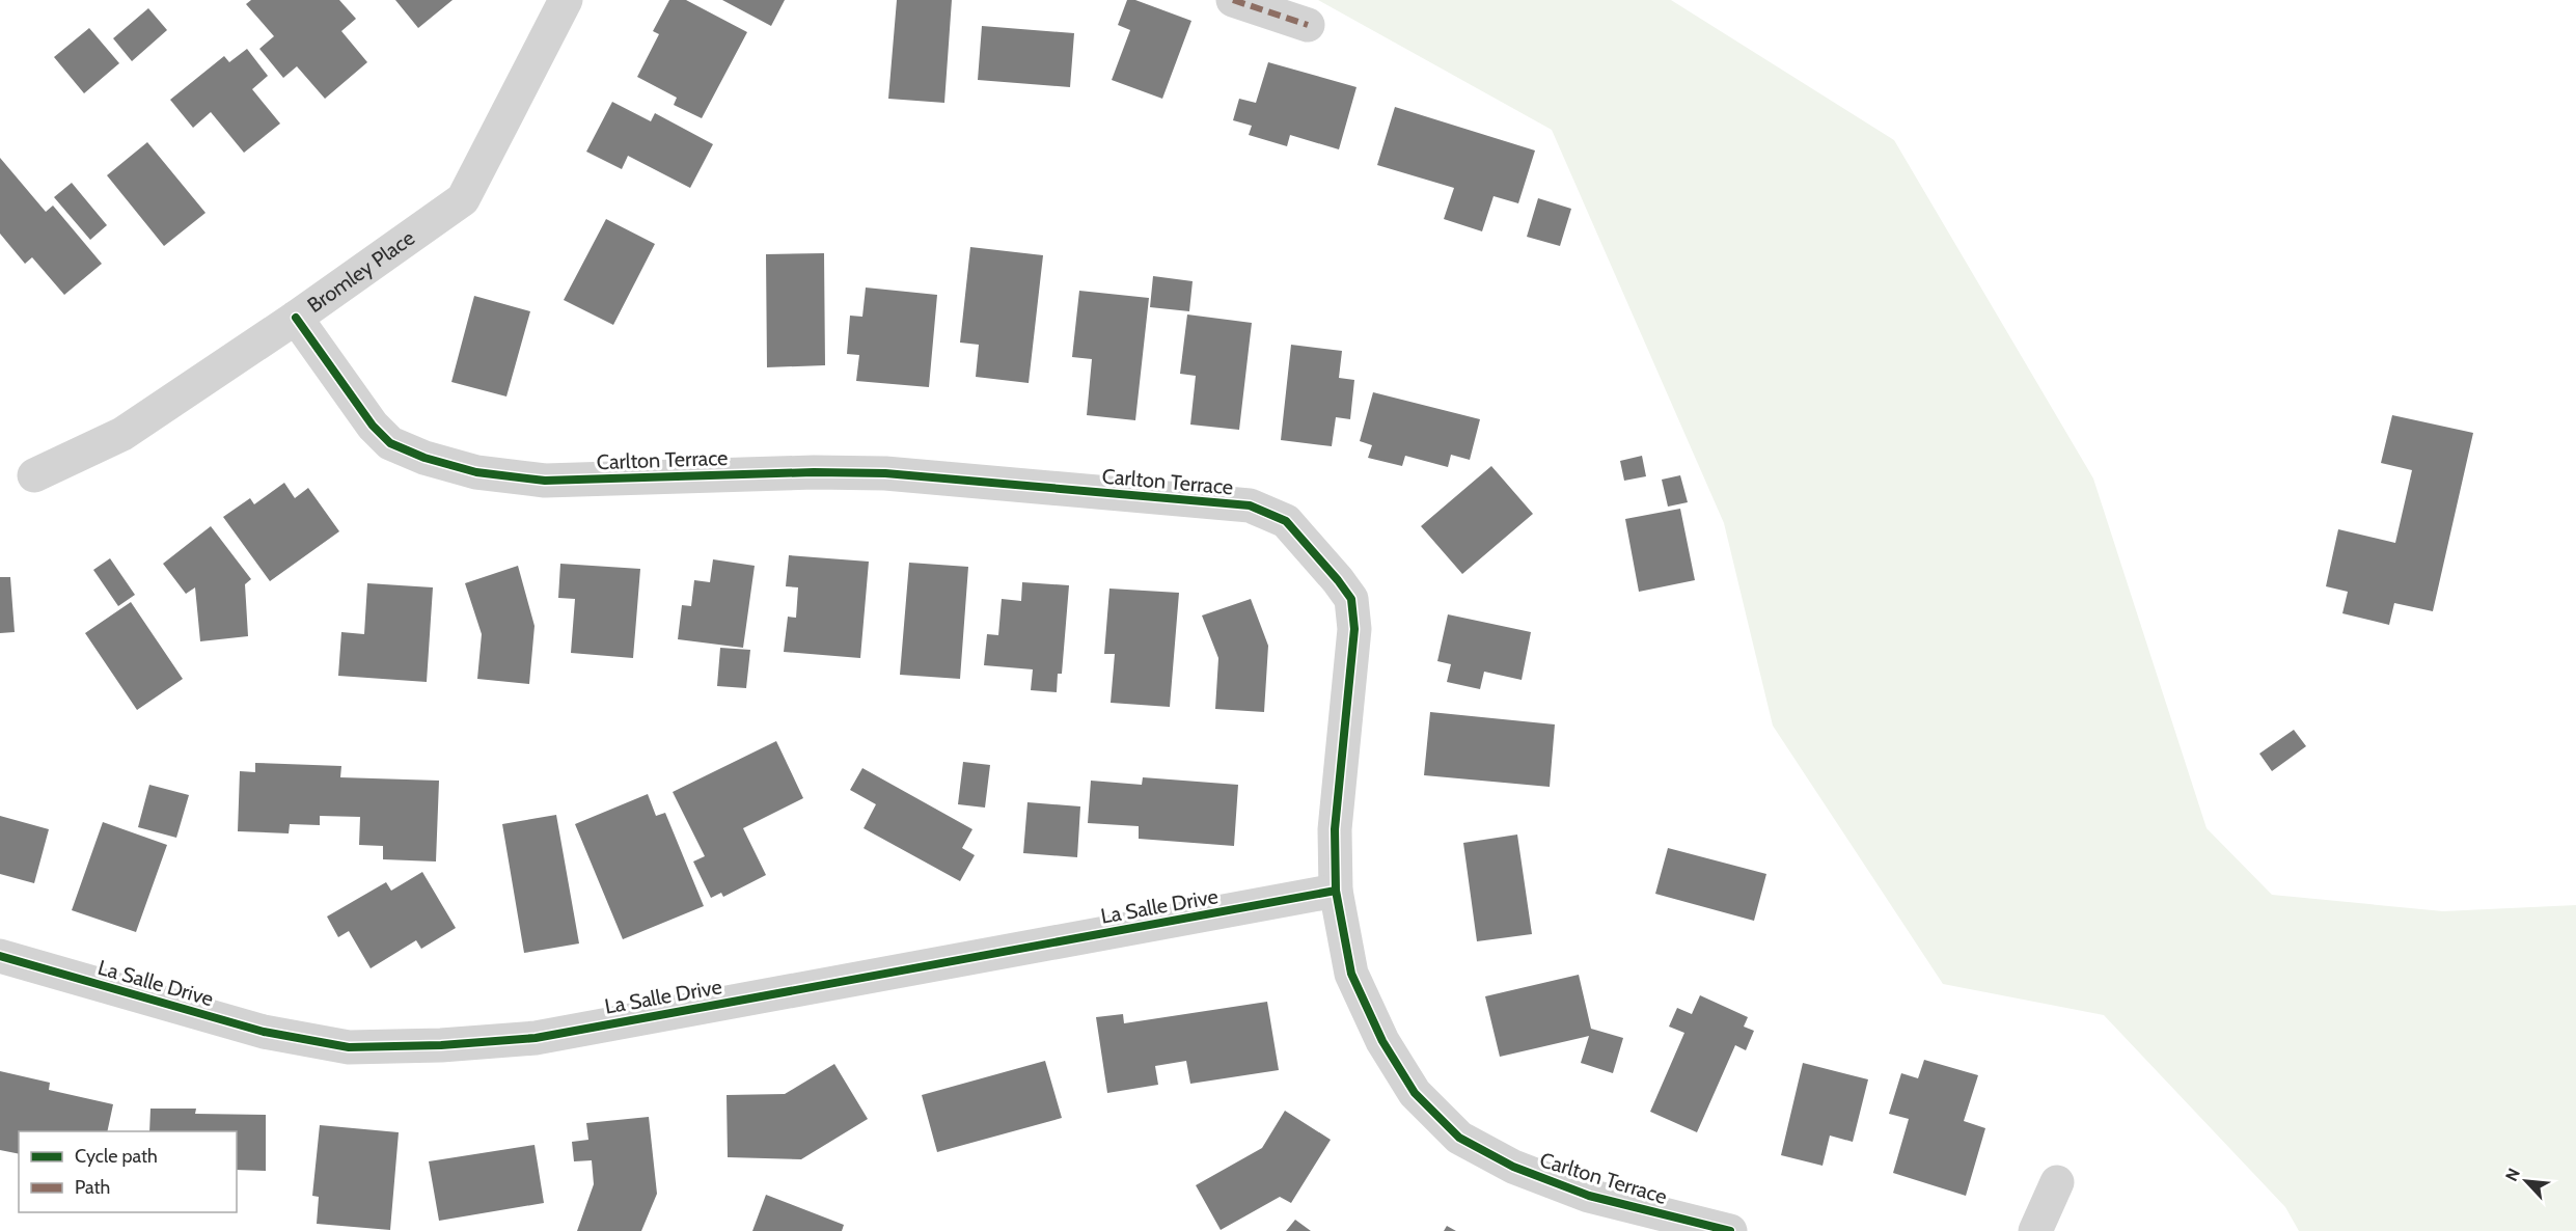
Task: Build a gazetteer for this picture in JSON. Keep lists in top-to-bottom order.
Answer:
{
  "streets": {
    "street": ["Bromley Place", "Carlton Terrace", "La Salle Drive"]
  },
  "crossings": [
    ["Bromley Place", "Carlton Terrace"],
    ["Carlton Terrace", "La Salle Drive"]
  ],
  "legend": ["Cycle path", "Path"],
  "north": "top left"
}
